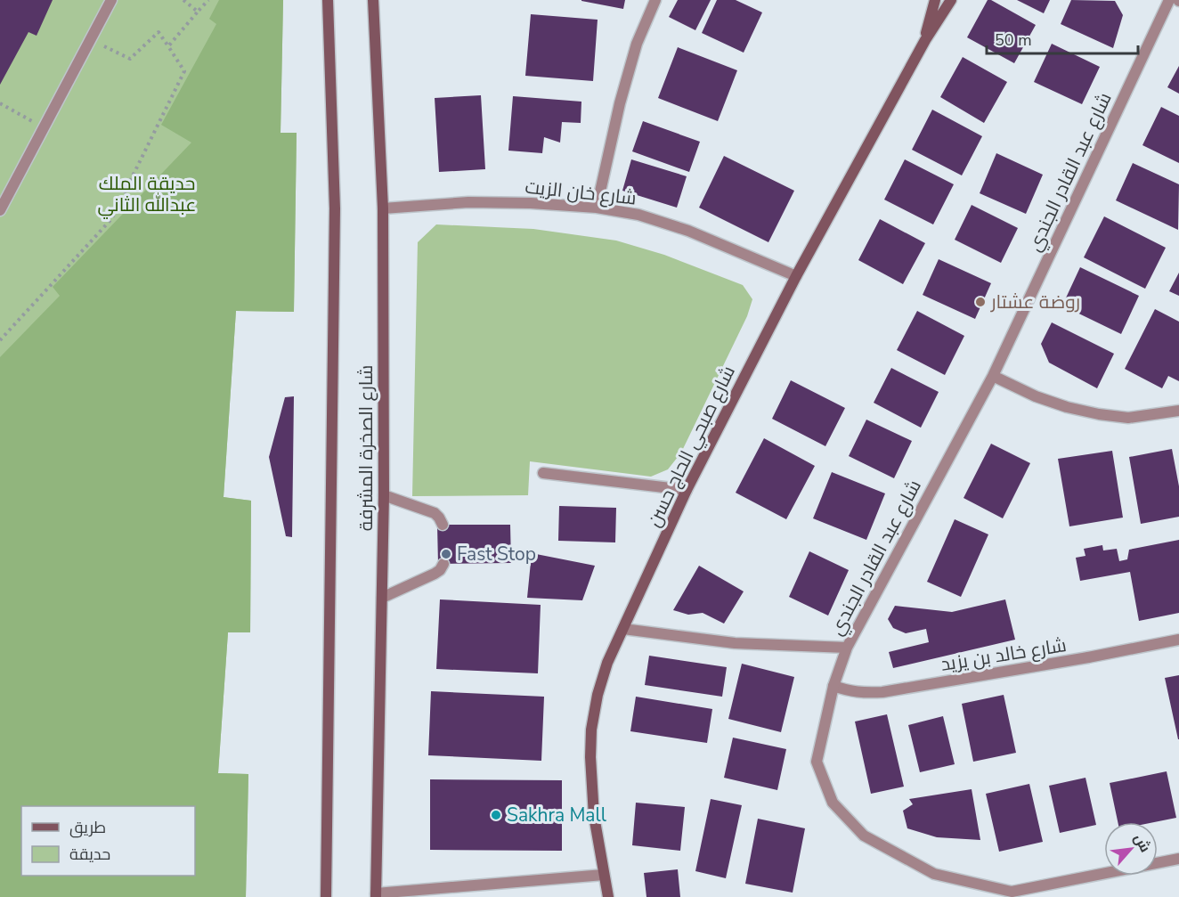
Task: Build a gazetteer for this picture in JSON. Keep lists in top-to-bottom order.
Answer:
{
  "streets": {
    "main road": ["شارع صبحي الحاج حسن", "شارع الصخرة المشرفة"],
    "street": ["شارع عبد القادر الجندي", "شارع خان الزيت", "شارع خالد بن يزيد"]
  },
  "crossings": [
    ["شارع عبد القادر الجندي", "شارع خالد بن يزيد"],
    ["شارع خان الزيت", "شارع صبحي الحاج حسن"],
    ["شارع خان الزيت", "شارع الصخرة المشرفة"]
  ],
  "parks": ["حديقة الملك عبدالله الثاني"],
  "places": ["روضة عشتار", "Fast Stop", "Sakhra Mall"],
  "legend": ["طريق", "حديقة"],
  "scale_bar": "50 m",
  "north": "top right"
}
